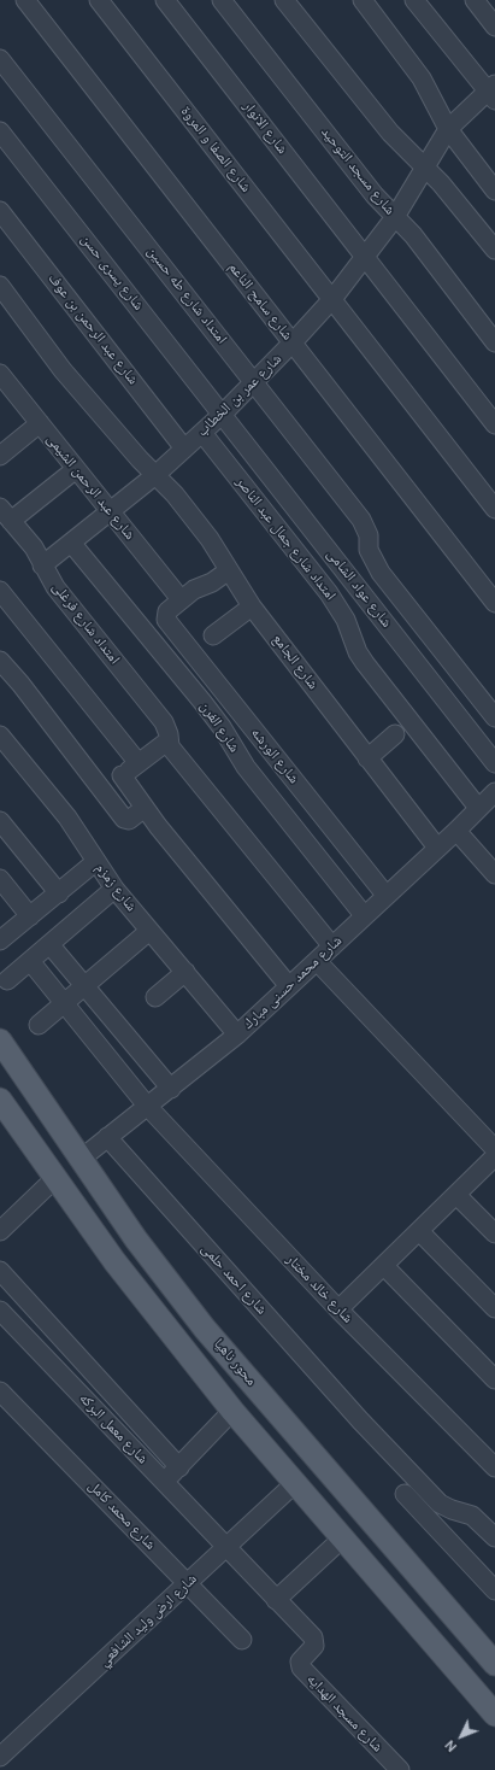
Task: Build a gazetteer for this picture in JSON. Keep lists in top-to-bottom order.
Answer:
{
  "streets": {
    "main road": ["محور ناهيا"],
    "street": [
      "شارع الانوار",
      "شارع الصفا و المروة",
      "شارع مسجد التوحيد",
      "شارع يسرى حسن",
      "امتداد شارع طه حسين",
      "شارع سامح الناعم",
      "شارع عبد الرحمن بن عوف",
      "شارع عمر بن الخطاب",
      "شارع عبد الرحمن الشيمى",
      "امتداد شارع جمال عبد الناصر",
      "شارع عواد الشامى",
      "امتداد شارع فرغلى",
      "شارع الجامع",
      "شارع الفرن",
      "شارع الورشه",
      "شارع زمزم",
      "شارع محمد حسنى مبارك",
      "شارع احمد حلمى",
      "شارع خالد مختار",
      "شارع معمل البركه",
      "شارع محمد كامل",
      "شارع ارض وليد الشافعي",
      "شارع مسجد الهدايه"
    ]
  },
  "crossings": [
    ["شارع الانوار", "شارع عمر بن الخطاب"],
    ["شارع الصفا و المروة", "شارع عمر بن الخطاب"],
    ["شارع مسجد التوحيد", "شارع عمر بن الخطاب"],
    ["شارع يسرى حسن", "شارع عمر بن الخطاب"],
    ["شارع يسرى حسن", "شارع عواد الشامى"],
    ["امتداد شارع طه حسين", "شارع عمر بن الخطاب"],
    ["شارع سامح الناعم", "شارع عمر بن الخطاب"],
    ["شارع عبد الرحمن بن عوف", "شارع عمر بن الخطاب"],
    ["شارع عمر بن الخطاب", "شارع عبد الرحمن الشيمى"],
    ["شارع عمر بن الخطاب", "امتداد شارع جمال عبد الناصر"],
    ["شارع عمر بن الخطاب", "شارع عواد الشامى"],
    ["شارع عمر بن الخطاب", "امتداد شارع فرغلى"],
    ["شارع عمر بن الخطاب", "شارع الجامع"],
    ["شارع عمر بن الخطاب", "شارع الفرن"],
    ["شارع عبد الرحمن الشيمى", "شارع الورشه"],
    ["امتداد شارع جمال عبد الناصر", "شارع محمد حسنى مبارك"],
    ["امتداد شارع فرغلى", "شارع محمد حسنى مبارك"],
    ["شارع الجامع", "شارع محمد حسنى مبارك"],
    ["شارع الفرن", "شارع محمد حسنى مبارك"],
    ["شارع الورشه", "شارع محمد حسنى مبارك"],
    ["شارع زمزم", "شارع محمد حسنى مبارك"],
    ["شارع محمد حسنى مبارك", "شارع احمد حلمى"],
    ["شارع محمد حسنى مبارك", "شارع خالد مختار"],
    ["شارع محمد حسنى مبارك", "محور ناهيا"],
    ["شارع معمل البركه", "شارع ارض وليد الشافعي"],
    ["شارع معمل البركه", "شارع مسجد الهدايه"],
    ["شارع محمد كامل", "شارع ارض وليد الشافعي"],
    ["شارع ارض وليد الشافعي", "شارع مسجد الهدايه"]
  ],
  "north": "bottom left"
}
